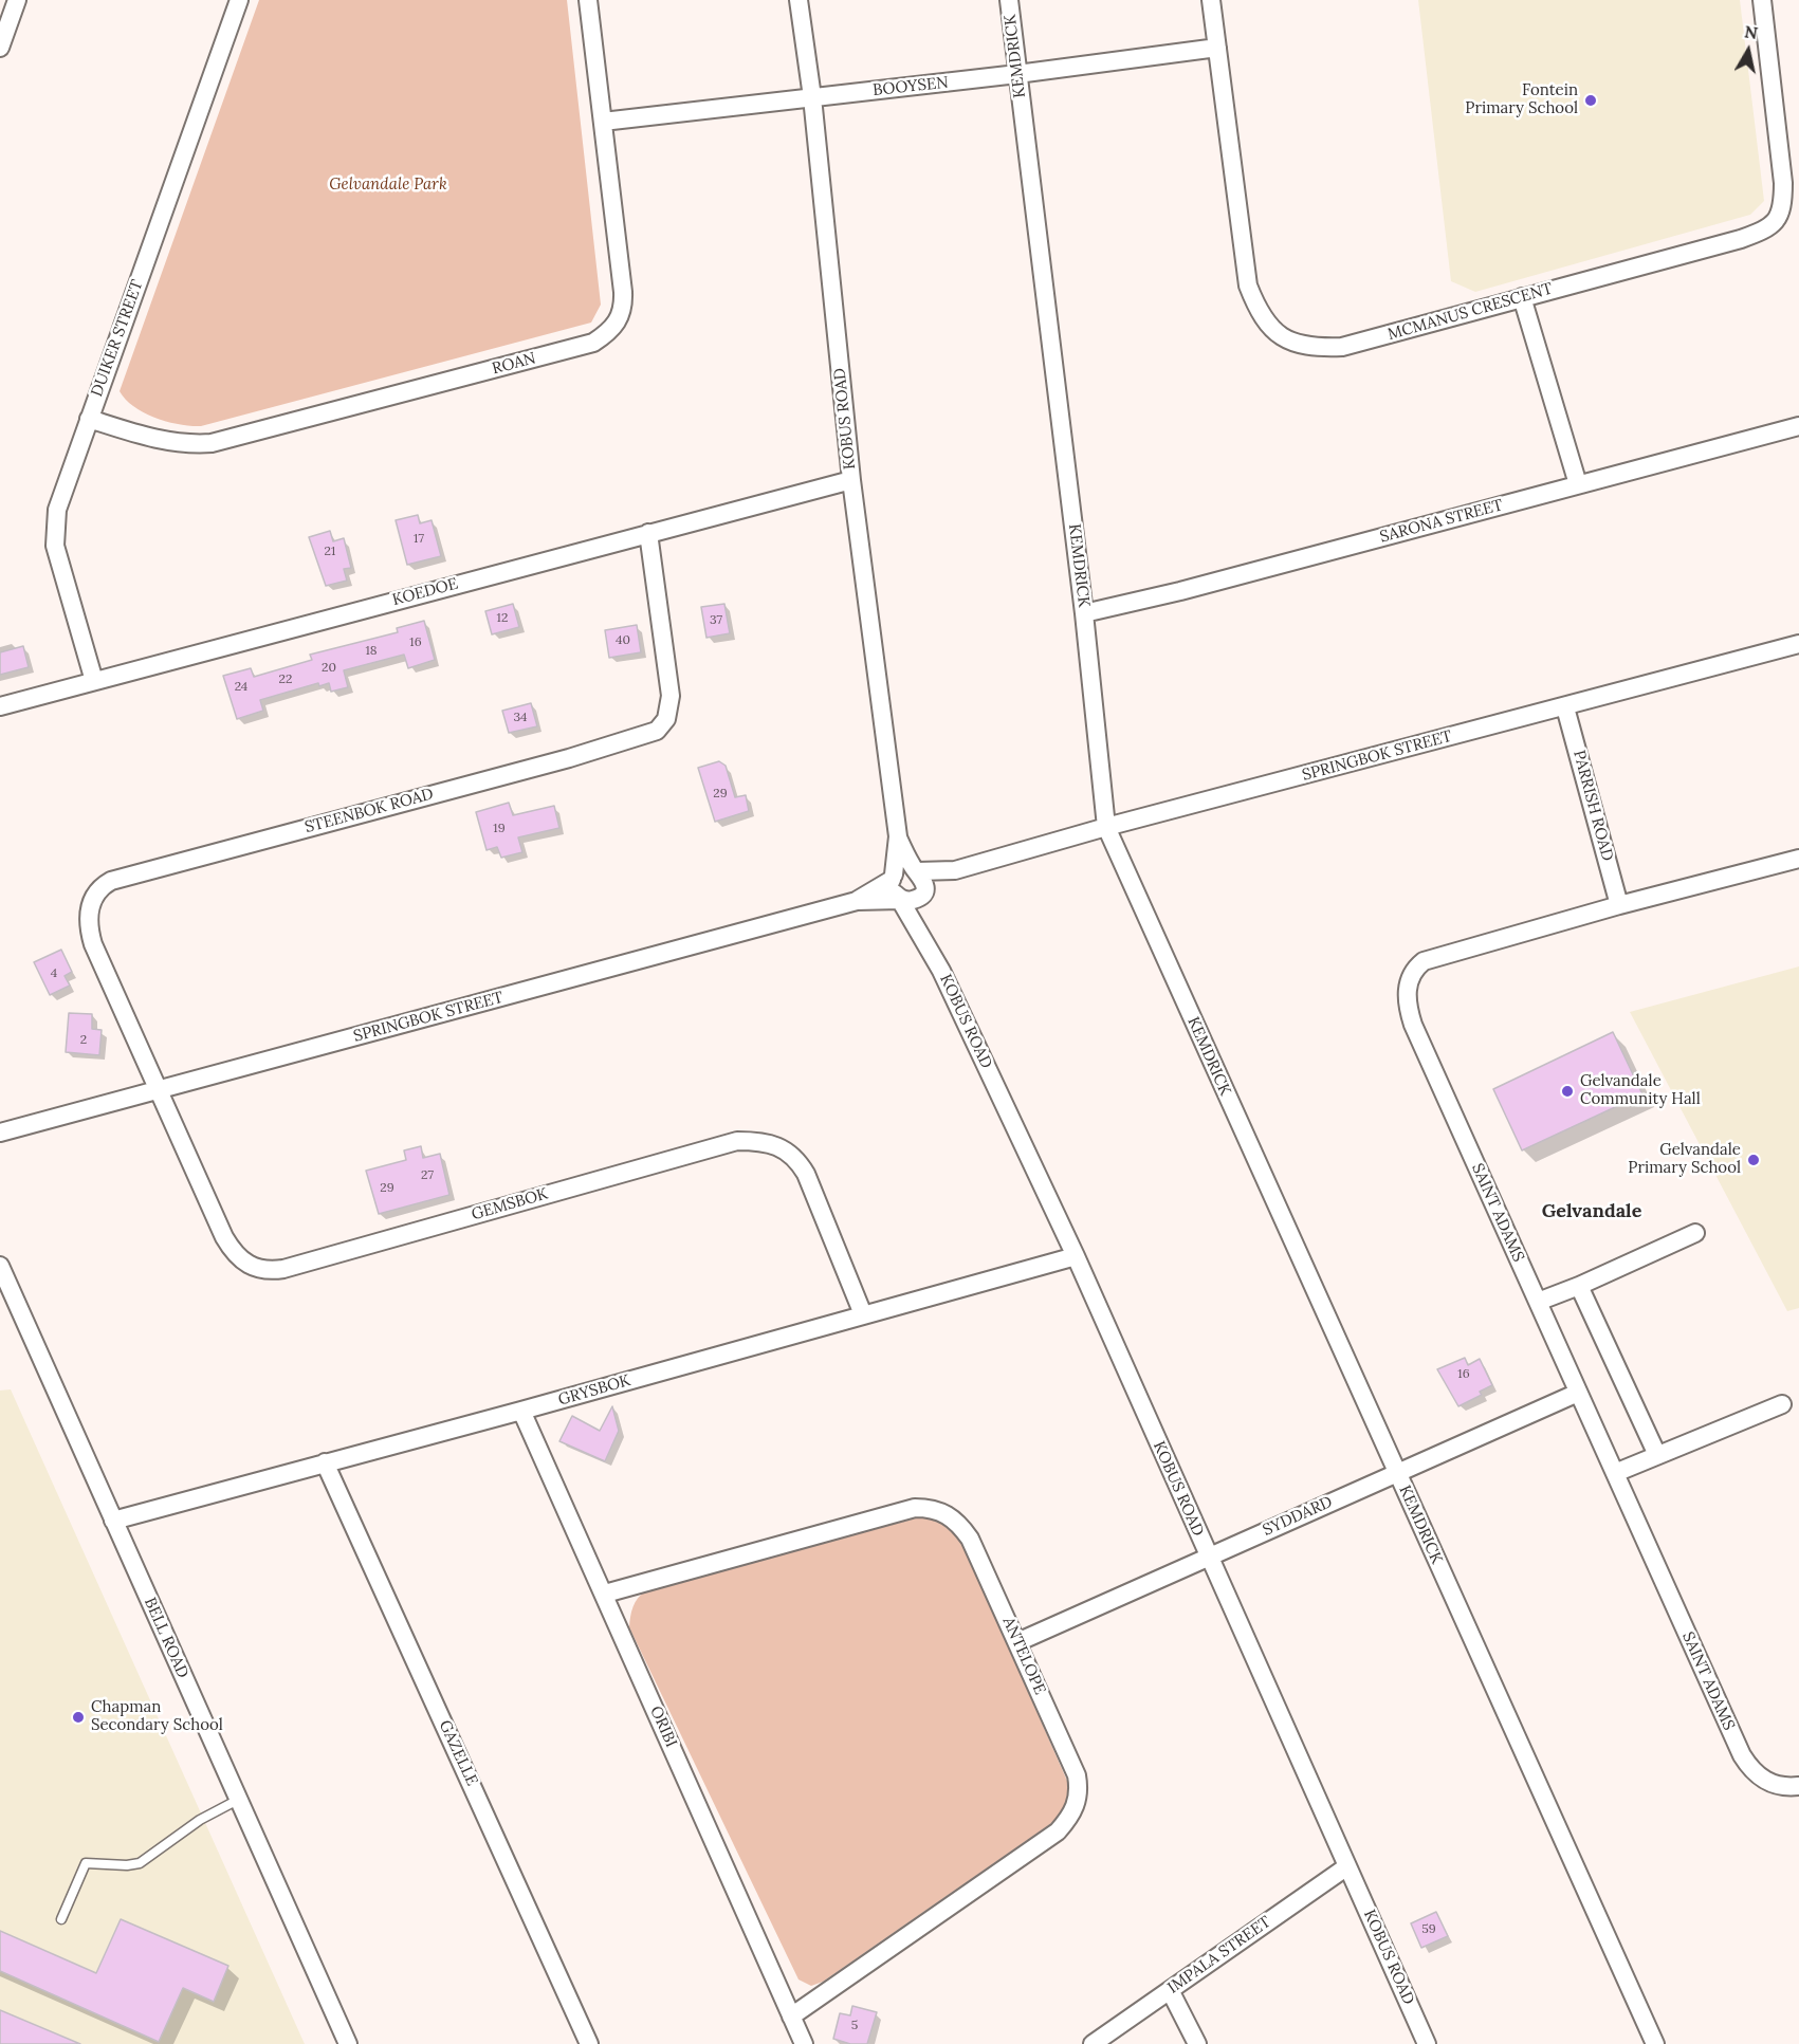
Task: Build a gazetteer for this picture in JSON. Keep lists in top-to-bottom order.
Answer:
{
  "streets": {
    "street": [
      "KEMDRICK",
      "BOOYSEN",
      "MCMANUS CRESCENT",
      "DUIKER STREET",
      "ROAN",
      "KOBUS ROAD",
      "SARONA STREET",
      "KOEDOE",
      "SPRINGBOK STREET",
      "PARRISH ROAD",
      "STEENBOK ROAD",
      "GEMSBOK",
      "SAINT ADAMS",
      "GRYSBOK",
      "SYDDARD",
      "BELL ROAD",
      "ANTELOPE",
      "ORIBI",
      "GAZELLE",
      "IMPALA STREET"
    ]
  },
  "crossings": [
    ["KEMDRICK", "BOOYSEN"],
    ["KEMDRICK", "SARONA STREET"],
    ["KEMDRICK", "SPRINGBOK STREET"],
    ["KEMDRICK", "SYDDARD"],
    ["BOOYSEN", "MCMANUS CRESCENT"],
    ["BOOYSEN", "ROAN"],
    ["BOOYSEN", "KOBUS ROAD"],
    ["DUIKER STREET", "ROAN"],
    ["DUIKER STREET", "KOEDOE"],
    ["KOBUS ROAD", "KOEDOE"],
    ["KOBUS ROAD", "GRYSBOK"],
    ["KOBUS ROAD", "SYDDARD"],
    ["KOBUS ROAD", "IMPALA STREET"],
    ["KOEDOE", "STEENBOK ROAD"],
    ["SPRINGBOK STREET", "PARRISH ROAD"],
    ["SPRINGBOK STREET", "STEENBOK ROAD"],
    ["SPRINGBOK STREET", "GEMSBOK"],
    ["PARRISH ROAD", "SAINT ADAMS"],
    ["STEENBOK ROAD", "GEMSBOK"],
    ["GEMSBOK", "GRYSBOK"],
    ["SAINT ADAMS", "SYDDARD"],
    ["GRYSBOK", "BELL ROAD"],
    ["GRYSBOK", "ORIBI"],
    ["GRYSBOK", "GAZELLE"],
    ["SYDDARD", "ANTELOPE"],
    ["ANTELOPE", "ORIBI"]
  ],
  "districts": ["Gelvandale"],
  "parks": ["Gelvandale Park"],
  "places": [
    "Fontein Primary School",
    "Gelvandale Community Hall",
    "Gelvandale Primary School",
    "Chapman Secondary School"
  ],
  "house_numbers": [
    "17",
    "21",
    "12",
    "37",
    "40",
    "16",
    "18",
    "20",
    "22",
    "24",
    "34",
    "29",
    "19",
    "4",
    "2",
    "27",
    "29",
    "16",
    "59",
    "5"
  ],
  "north": "top"
}
